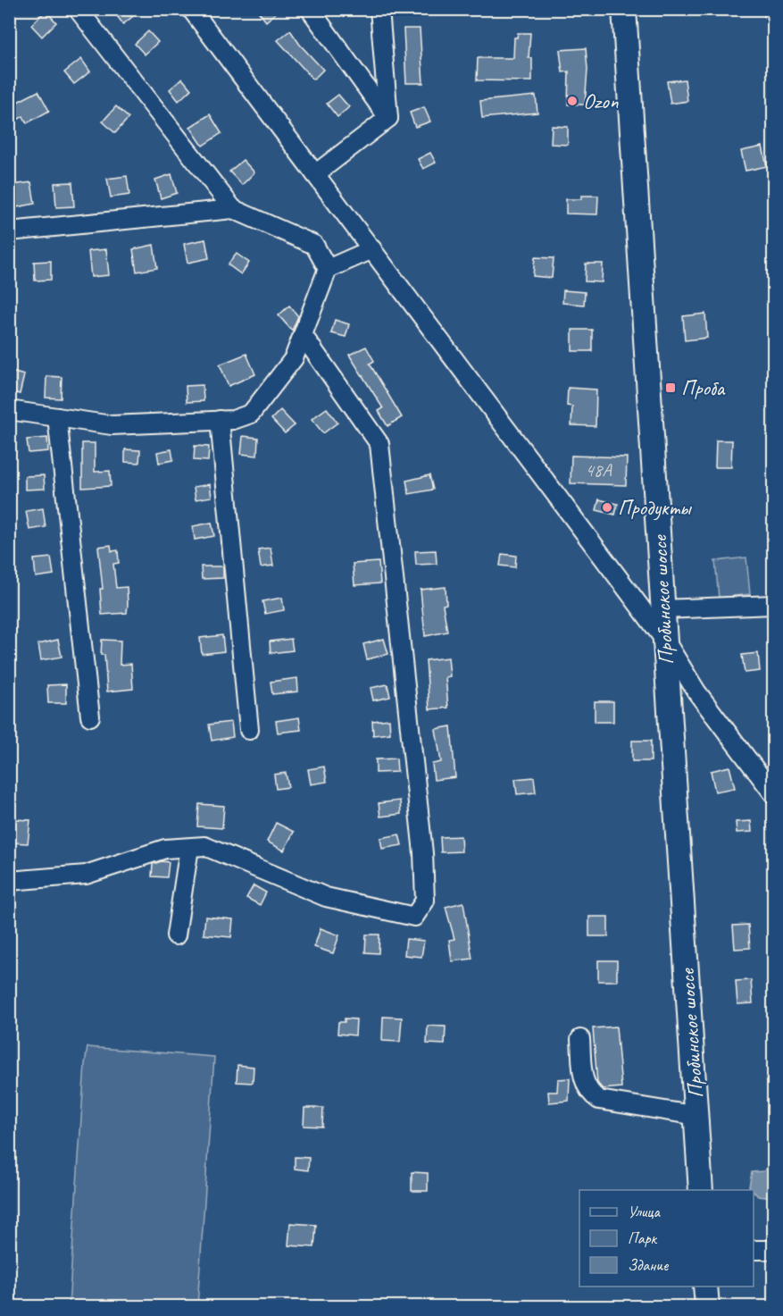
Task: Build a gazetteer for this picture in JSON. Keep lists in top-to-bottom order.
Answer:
{
  "streets": {
    "main road": ["Пробинское шоссе"]
  },
  "places": {
    "other": ["Ozon", "Продукты"],
    "transit": ["Проба"]
  },
  "house_numbers": ["48А"],
  "legend": ["Улица", "Парк", "Здание"]
}
